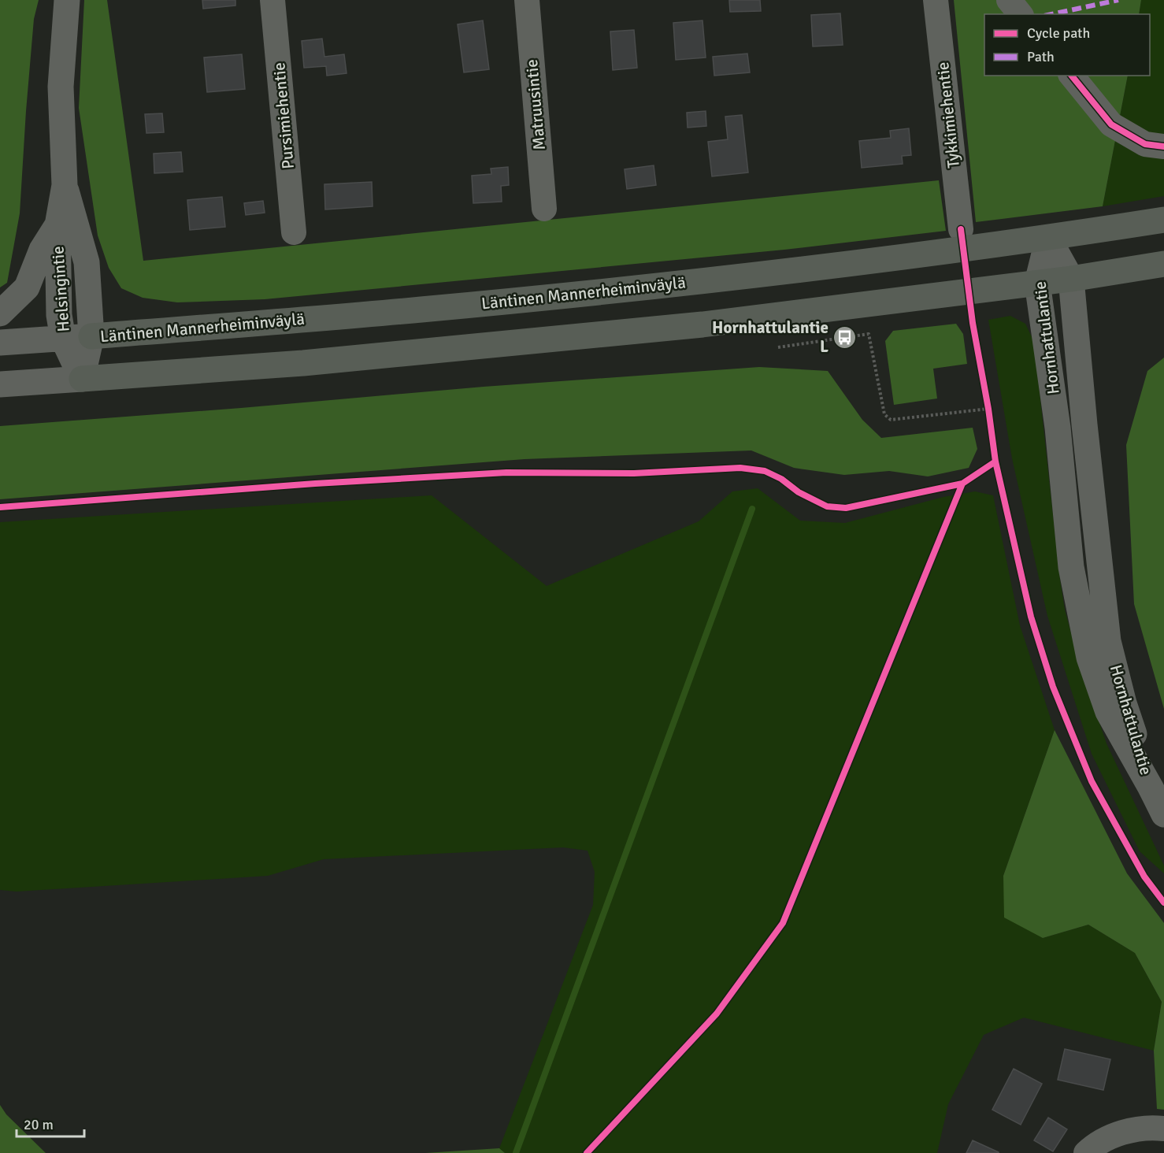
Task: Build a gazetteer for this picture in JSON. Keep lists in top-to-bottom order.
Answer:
{
  "streets": {
    "main road": ["Läntinen Mannerheiminväylä"],
    "street": [
      "Matruusintie",
      "Tykkimiehentie",
      "Pursimiehentie",
      "Helsingintie",
      "Hornhattulantie"
    ]
  },
  "crossings": [
    ["Helsingintie", "Läntinen Mannerheiminväylä"],
    ["Läntinen Mannerheiminväylä", "Hornhattulantie"]
  ],
  "places": {
    "bus stop": ["Hornhattulantie L"]
  },
  "legend": ["Cycle path", "Path"],
  "scale_bar": "20 m"
}
